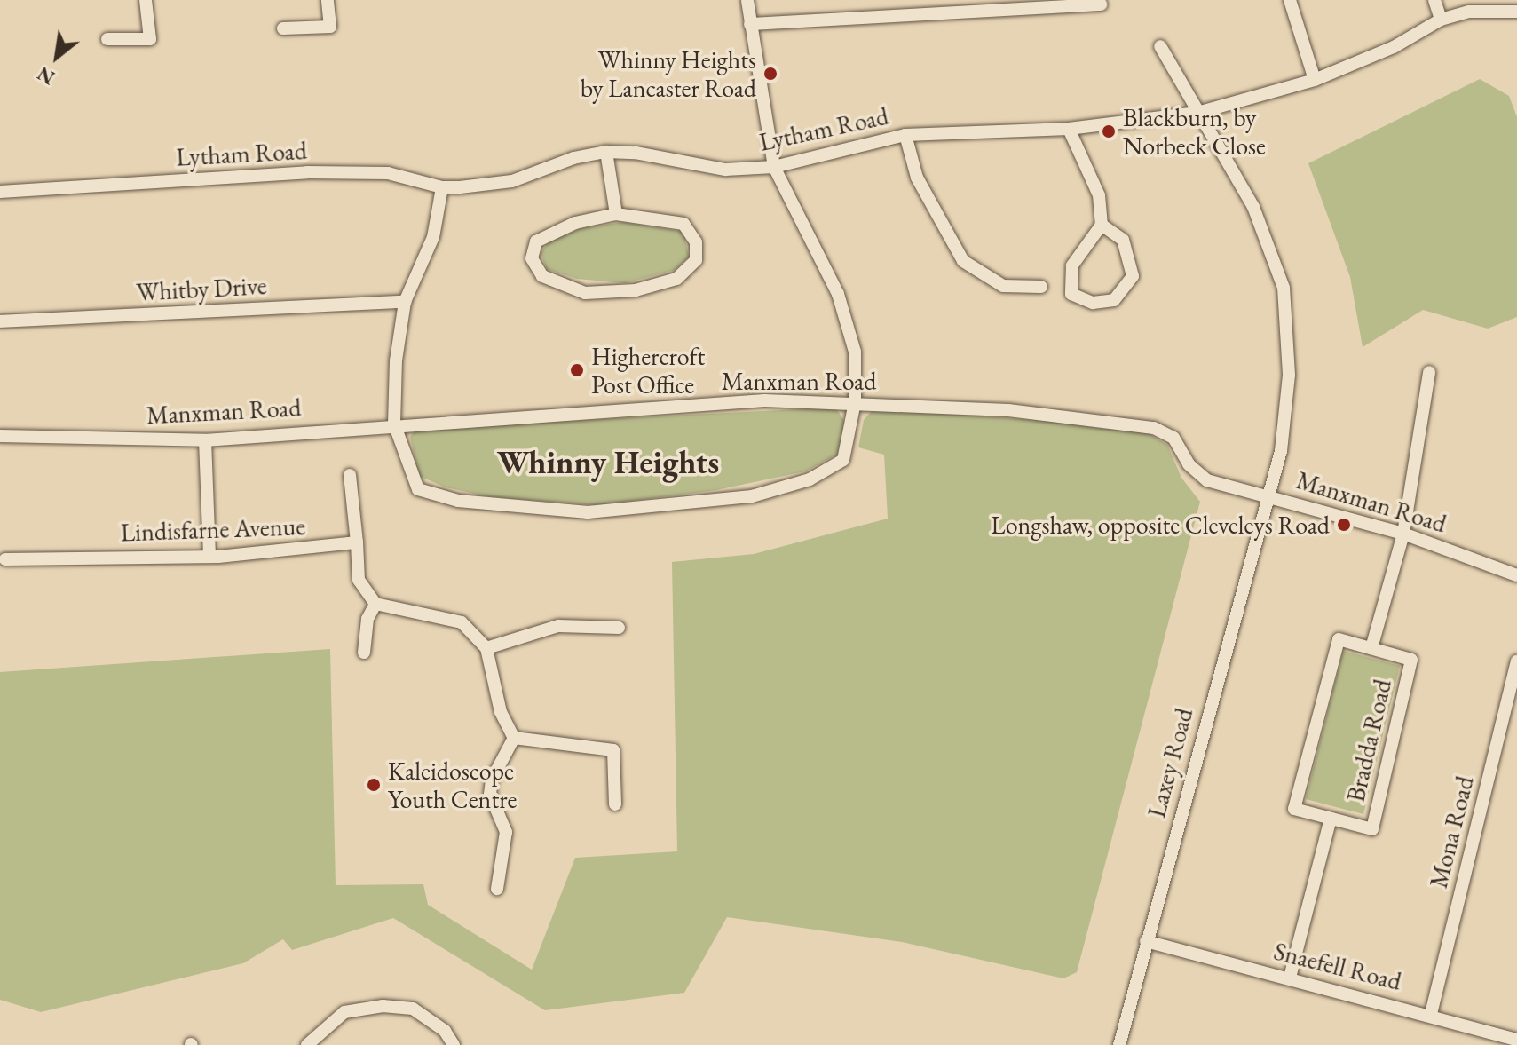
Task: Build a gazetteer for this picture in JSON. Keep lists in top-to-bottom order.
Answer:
{
  "streets": {
    "street": [
      "Lytham Road",
      "Whitby Drive",
      "Manxman Road",
      "Lindisfarne Avenue",
      "Bradda Road",
      "Laxey Road",
      "Mona Road",
      "Snaefell Road"
    ]
  },
  "crossings": [
    ["Lytham Road", "Laxey Road"],
    ["Manxman Road", "Bradda Road"],
    ["Manxman Road", "Laxey Road"],
    ["Bradda Road", "Snaefell Road"],
    ["Laxey Road", "Snaefell Road"],
    ["Mona Road", "Snaefell Road"]
  ],
  "districts": ["Whinny Heights"],
  "places": [
    "Whinny Heights by Lancaster Road",
    "Blackburn, by Norbeck Close",
    "Highercroft Post Office",
    "Longshaw, opposite Cleveleys Road",
    "Kaleidoscope Youth Centre"
  ],
  "north": "bottom left"
}
